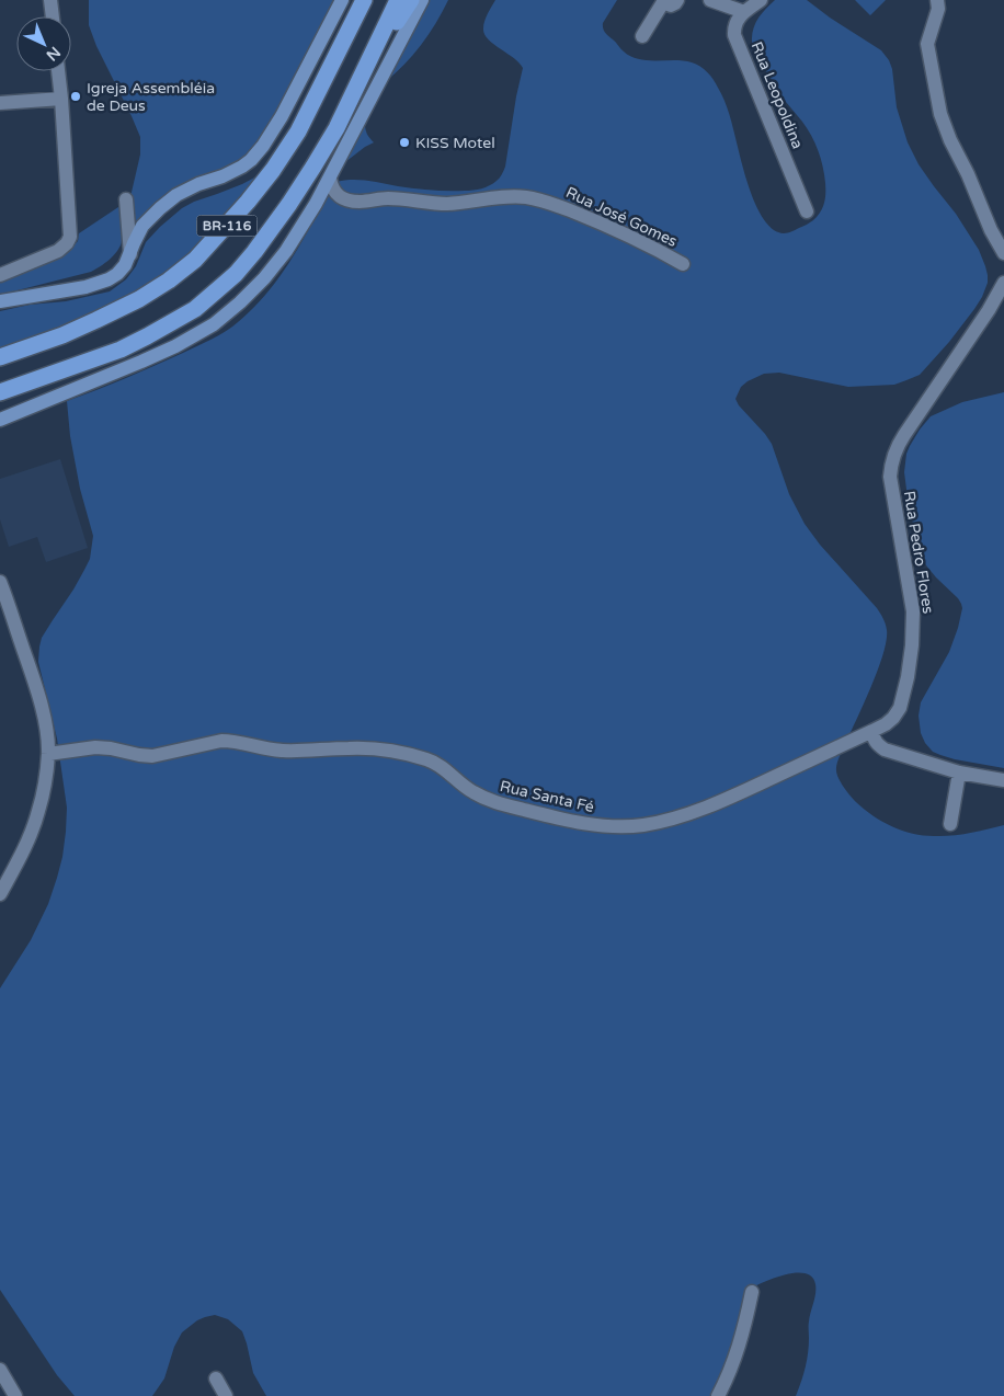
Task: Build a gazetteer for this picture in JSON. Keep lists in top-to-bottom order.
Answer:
{
  "streets": {
    "highway": ["BR-116"],
    "street": [
      "Rua Leopoldina",
      "Rua José Gomes",
      "Rua Pedro Flores",
      "Rua Santa Fé"
    ]
  },
  "crossings": [
    ["Rua Pedro Flores", "Rua Santa Fé"]
  ],
  "places": ["Igreja Assembléia de Deus", "KISS Motel"],
  "north": "bottom right"
}
